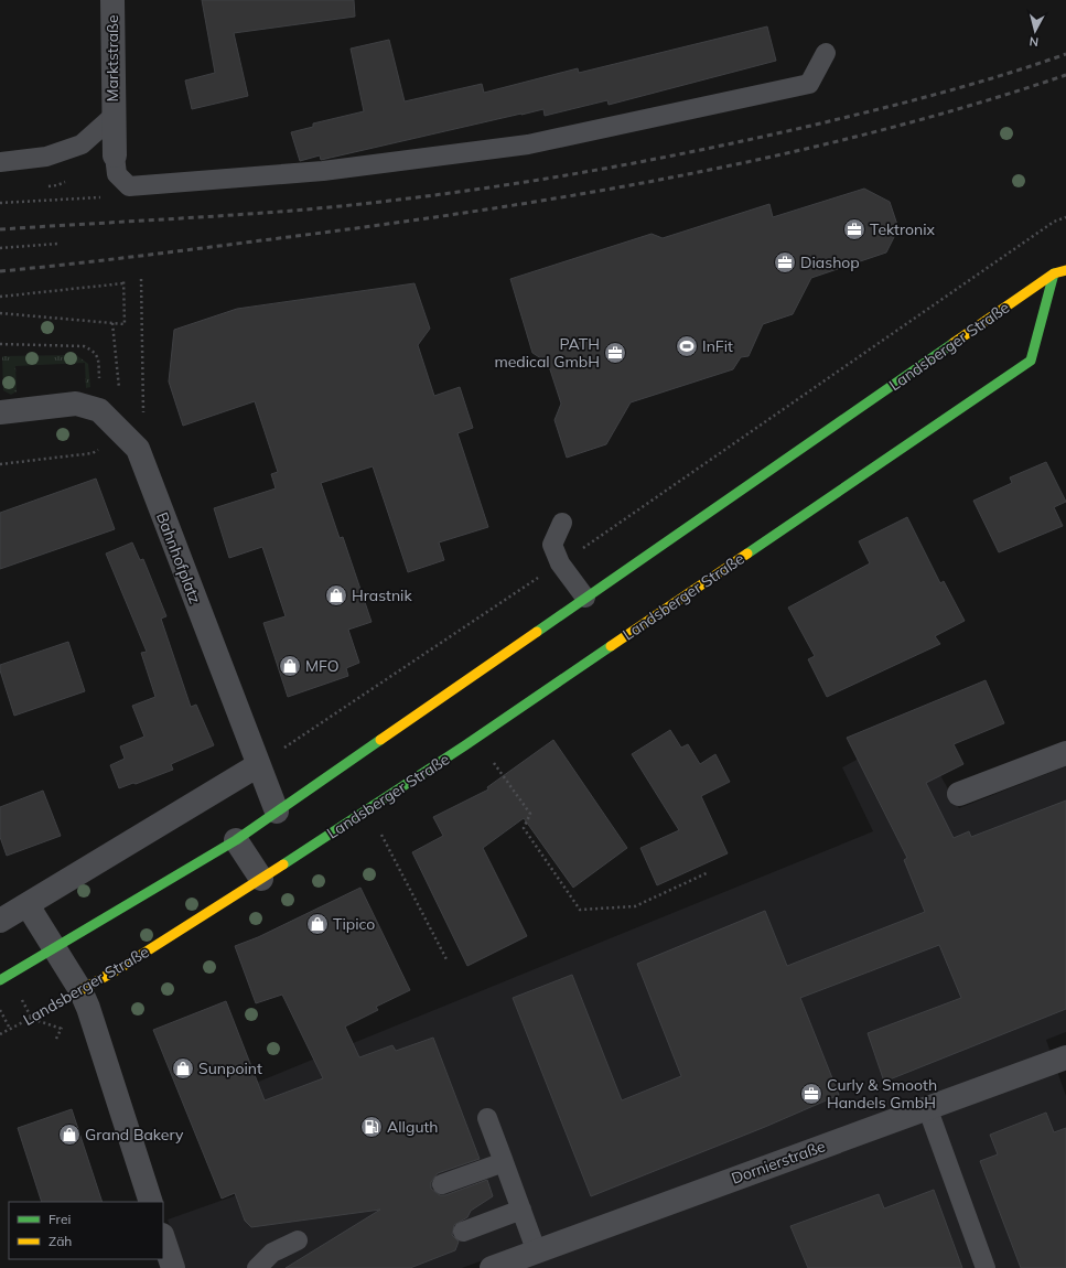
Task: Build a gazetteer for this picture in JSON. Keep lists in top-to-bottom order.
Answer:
{
  "streets": {
    "main road": ["Landsberger Straße"],
    "street": ["Marktstraße", "Bahnhofplatz", "Dornierstraße"]
  },
  "crossings": [
    ["Landsberger Straße", "Bahnhofplatz"]
  ],
  "places": {
    "office": [
      "Tektronix",
      "Diashop",
      "PATH medical GmbH",
      "Curly & Smooth Handels GmbH"
    ],
    "sports": ["InFit"],
    "shop": [
      "Hrastnik",
      "MFO",
      "Tipico",
      "Sunpoint",
      "Grand Bakery"
    ],
    "fuel station": ["Allguth"]
  },
  "legend": ["Frei", "Zäh"],
  "north": "bottom"
}
